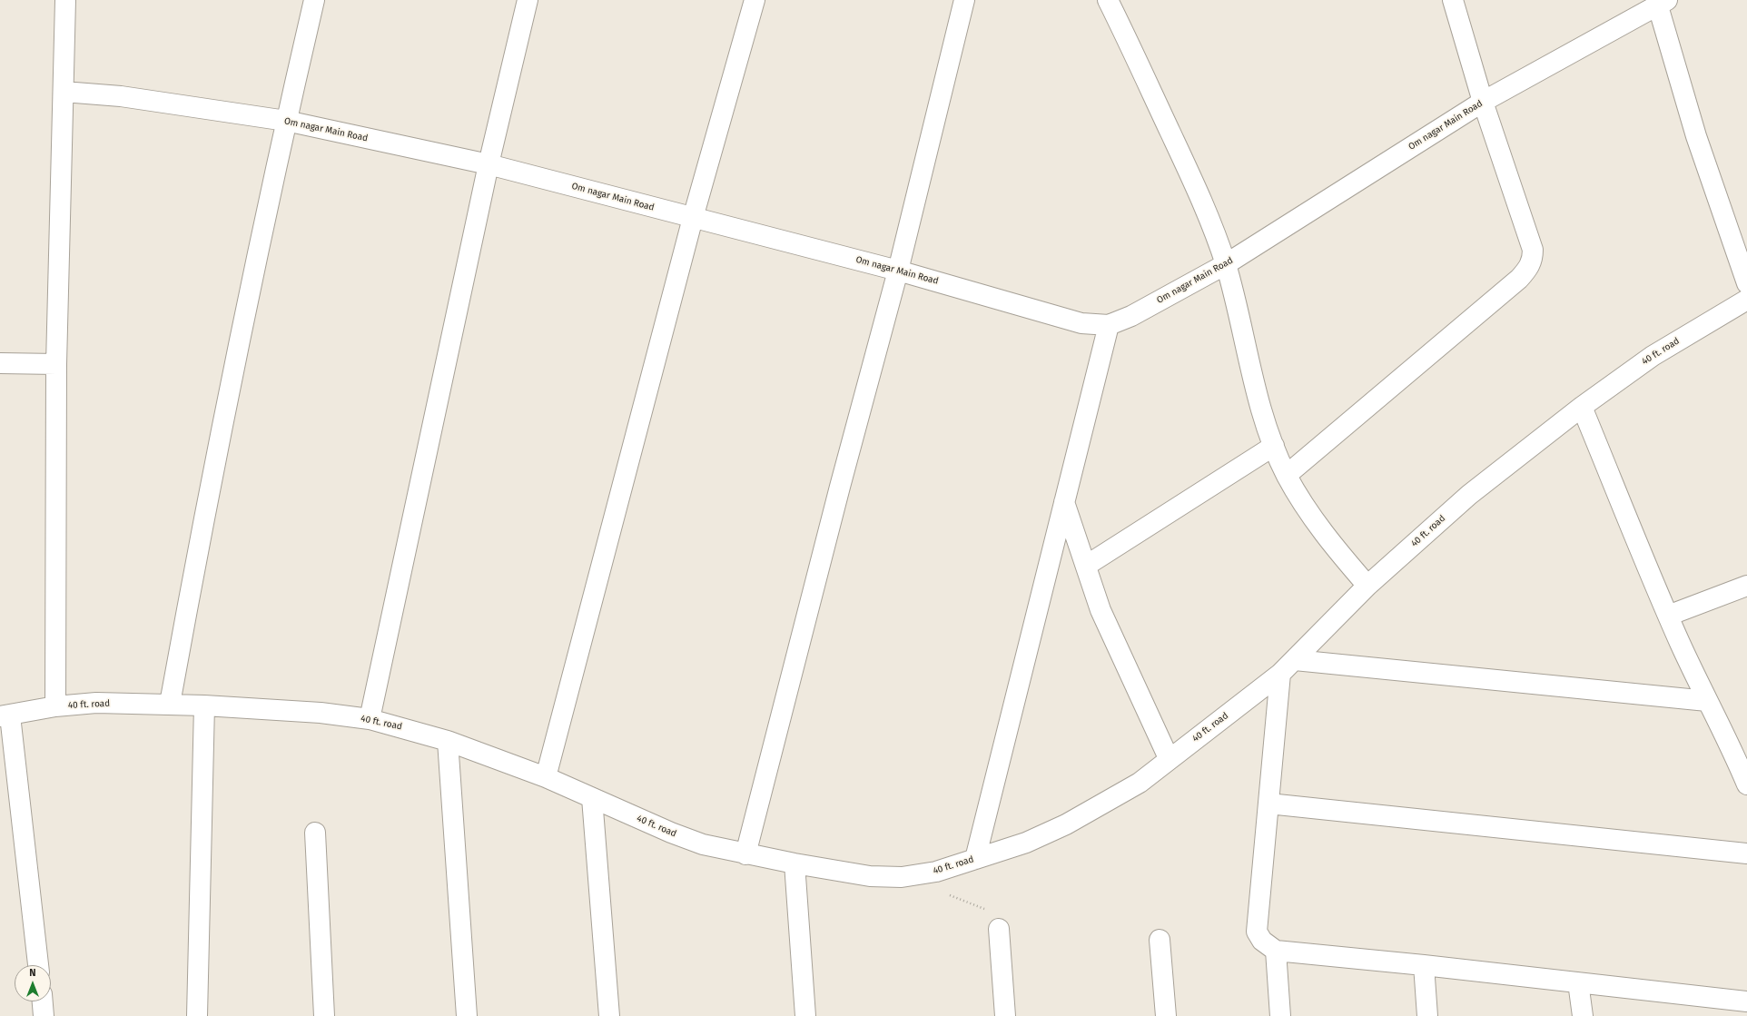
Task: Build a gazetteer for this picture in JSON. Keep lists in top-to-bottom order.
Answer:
{
  "streets": {
    "street": ["Om nagar Main Road", "40 ft. road"]
  },
  "north": "top"
}
